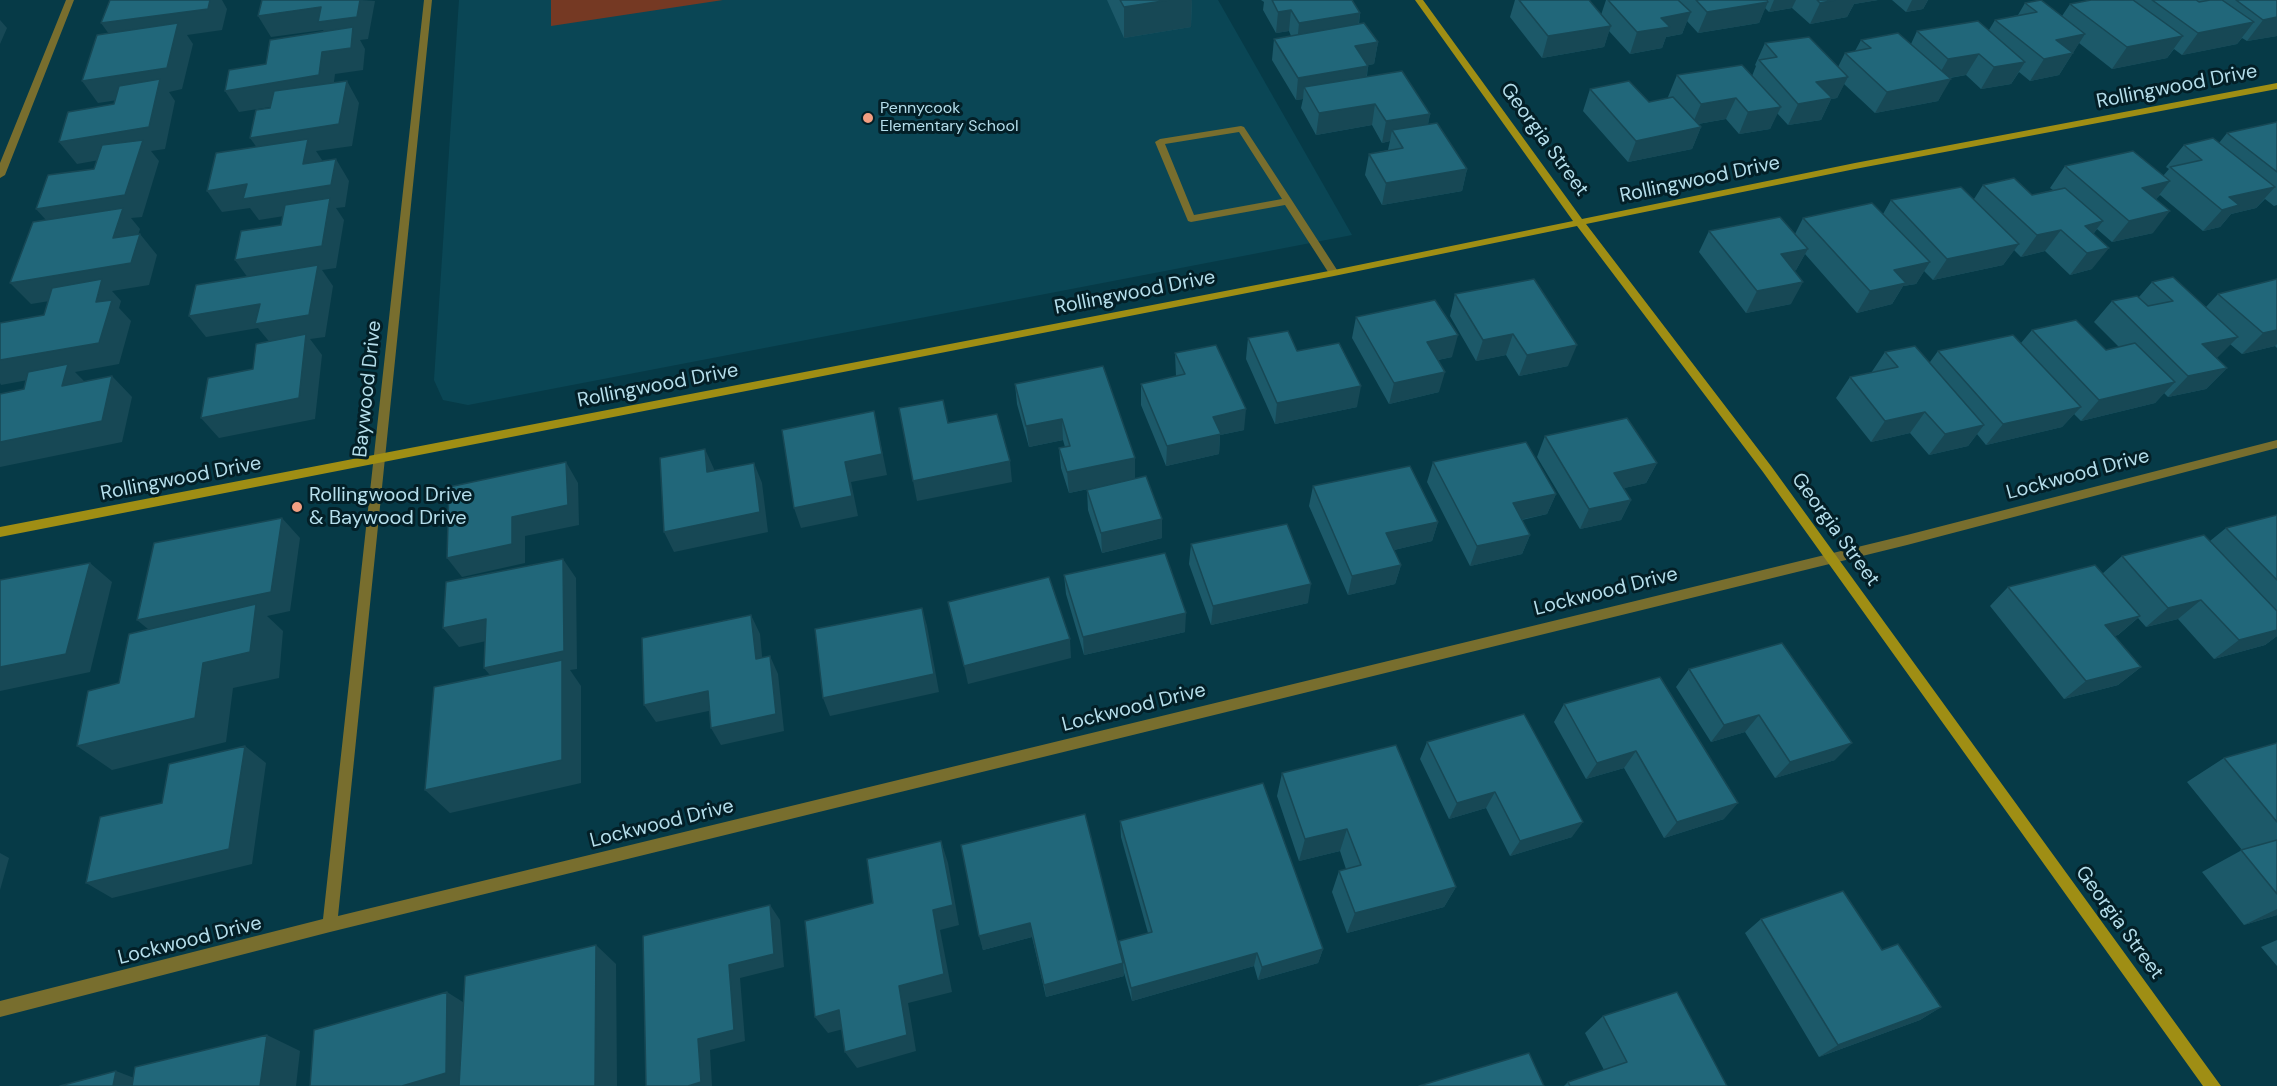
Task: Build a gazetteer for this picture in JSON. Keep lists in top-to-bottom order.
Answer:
{
  "streets": {
    "street": [
      "Rollingwood Drive",
      "Georgia Street",
      "Baywood Drive",
      "Lockwood Drive"
    ]
  },
  "crossings": [
    ["Rollingwood Drive", "Georgia Street"],
    ["Rollingwood Drive", "Baywood Drive"],
    ["Georgia Street", "Lockwood Drive"],
    ["Baywood Drive", "Lockwood Drive"]
  ],
  "places": ["Pennycook Elementary School", "Rollingwood Drive & Baywood Drive"]
}
